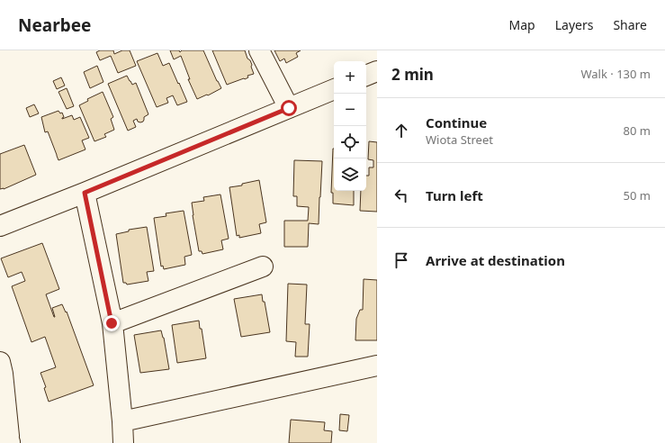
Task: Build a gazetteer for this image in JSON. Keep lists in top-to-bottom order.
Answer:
{
  "page": {
    "header": "Nearbee",
    "nav": ["Map", "Layers", "Share"],
    "heading": ["2 min", "Walk · 130 m"],
    "map_buttons": ["+", "−"],
    "list": [
      ["Continue", "Wiota Street", "80 m"],
      ["Turn left", "50 m"],
      "Arrive at destination"
    ]
  }
}
